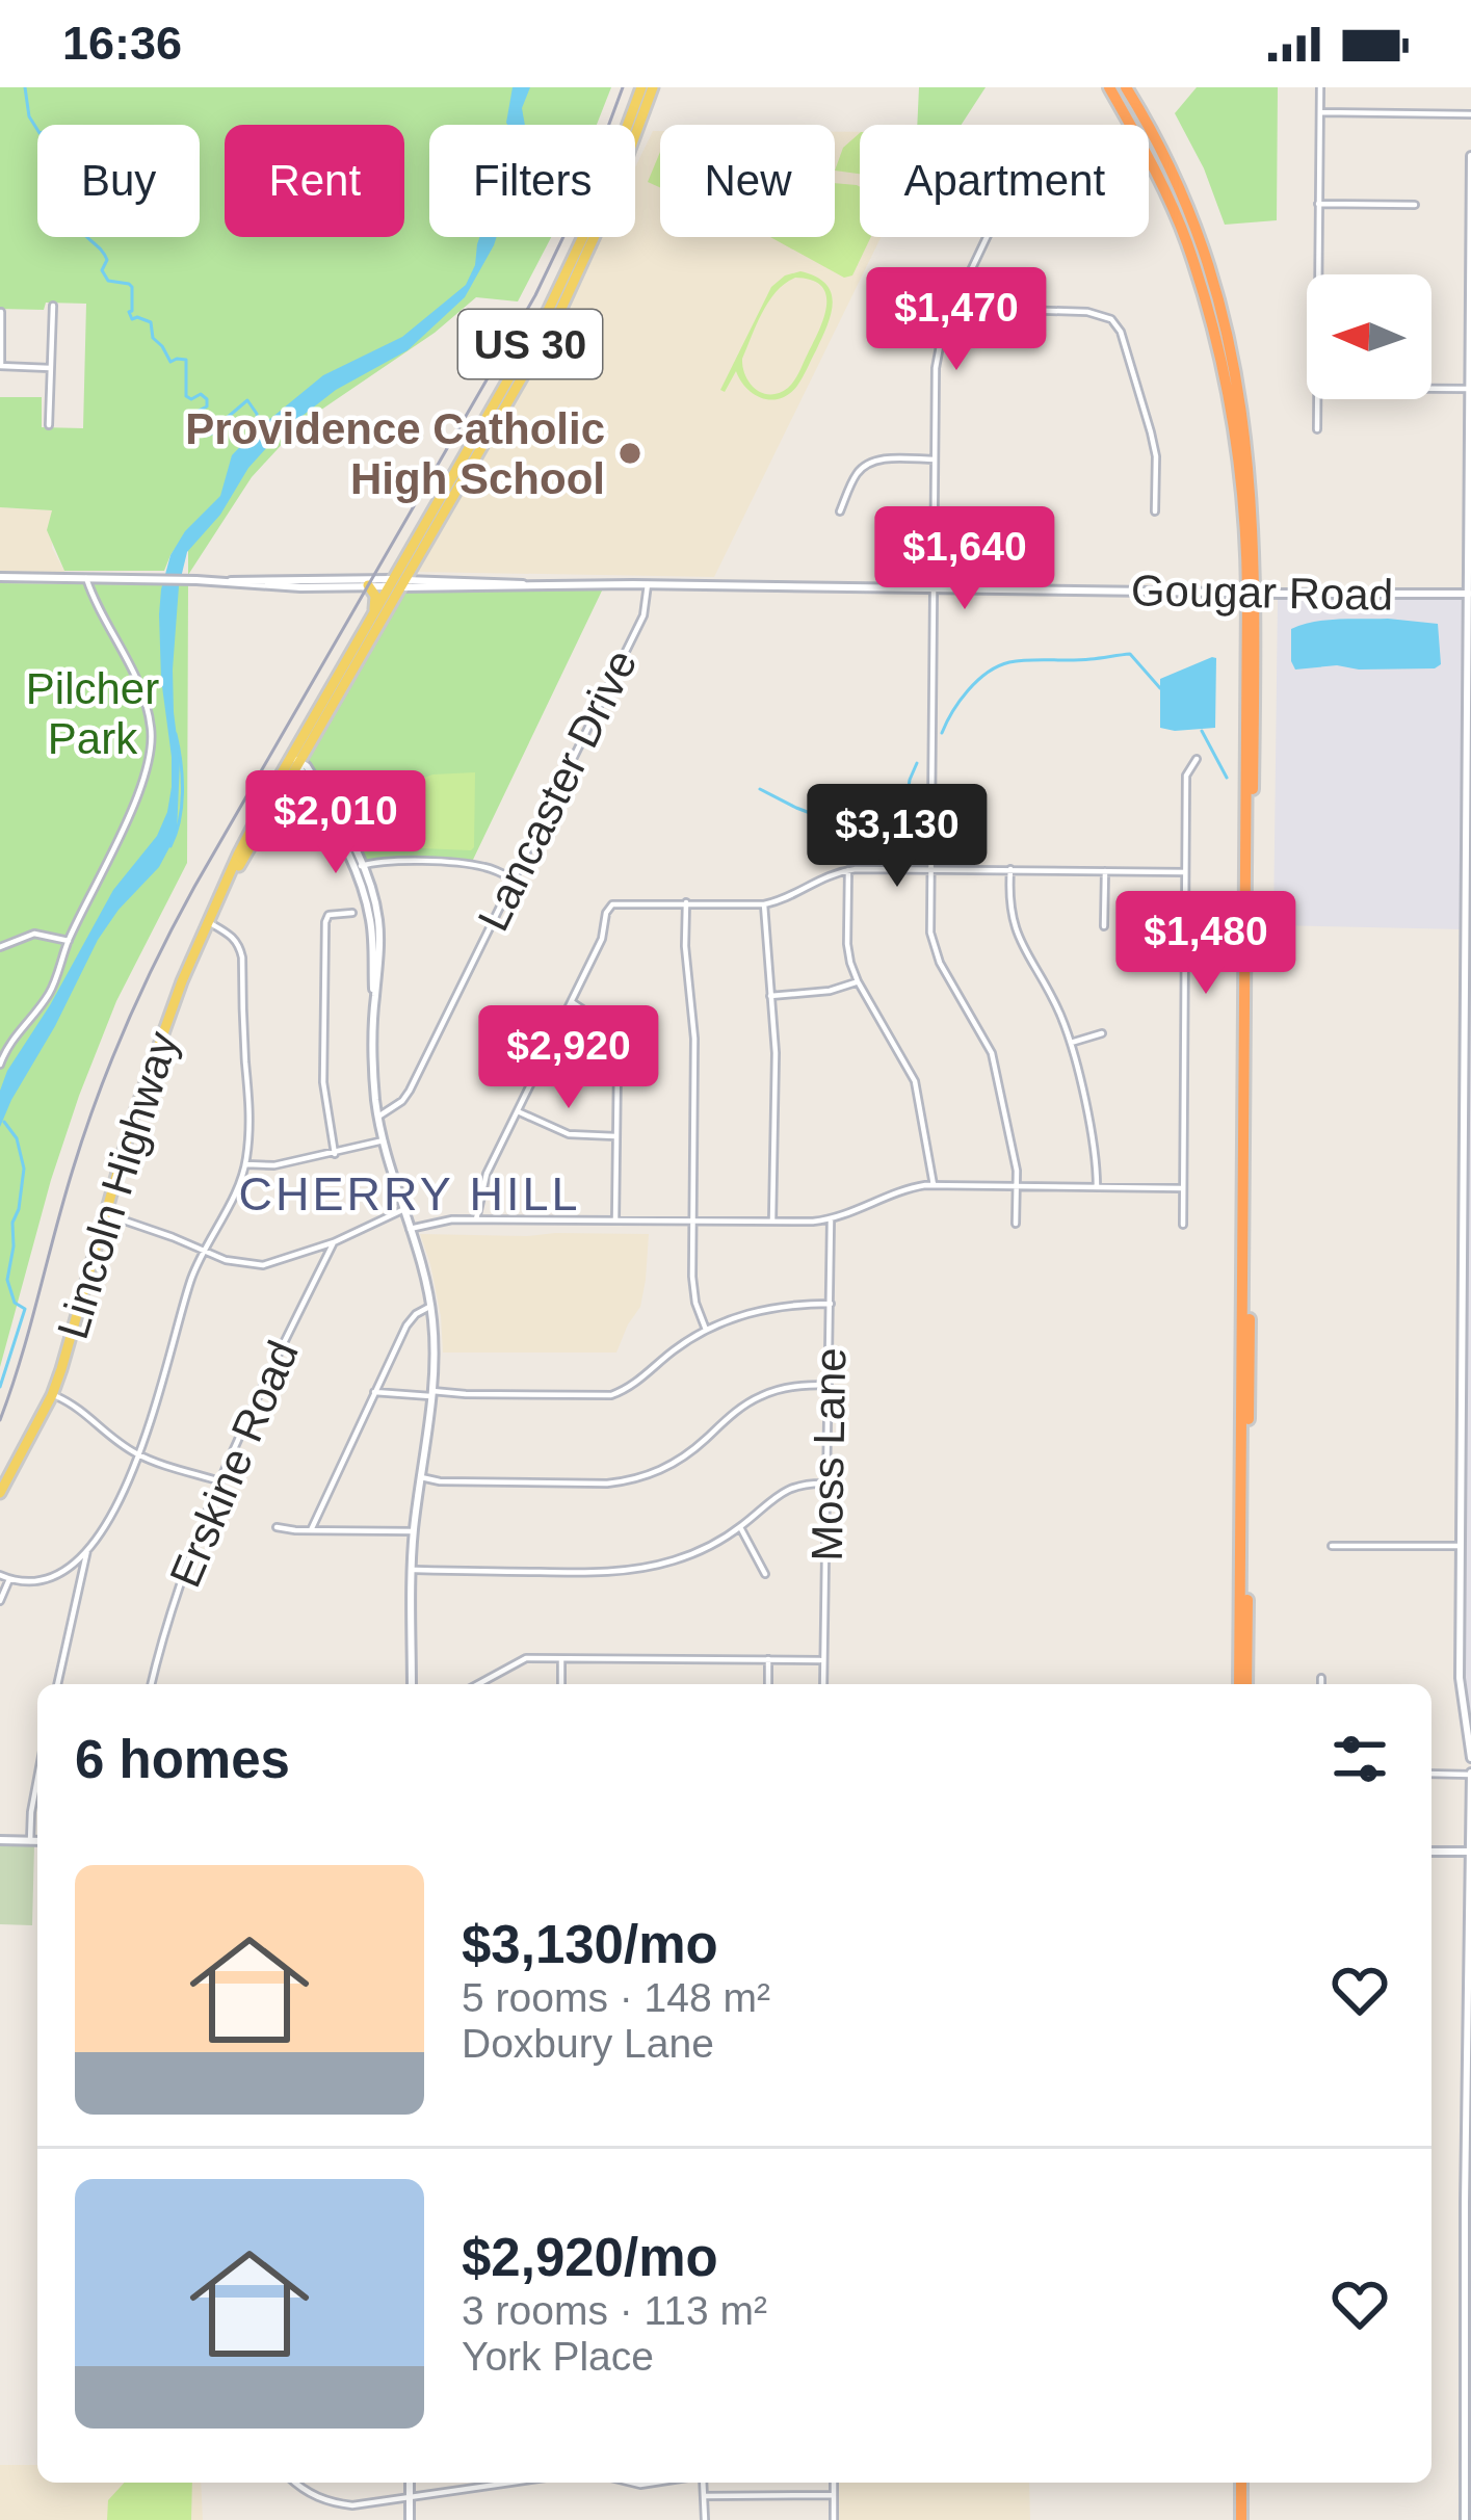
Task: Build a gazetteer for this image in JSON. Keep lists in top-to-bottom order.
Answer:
{
  "streets": {
    "main road": ["US 30", "Lincoln Highway"],
    "street": [
      "Gougar Road",
      "Lancaster Drive",
      "Moss Lane",
      "Erskine Road"
    ]
  },
  "crossings": [
    ["US 30", "Gougar Road"],
    ["US 30", "Lincoln Highway"],
    ["Gougar Road", "Lancaster Drive"],
    ["Gougar Road", "Lincoln Highway"]
  ],
  "districts": ["CHERRY HILL"],
  "parks": ["Pilcher Park"],
  "places": ["Providence Catholic High School"],
  "north": "left",
  "page": {
    "status": "16:36",
    "chip": [
      "Buy",
      "Rent",
      "Filters",
      "New",
      "Apartment"
    ],
    "price": [
      "$1,470",
      "$1,640",
      "$2,010",
      "$3,130",
      "$1,480",
      "$2,920"
    ],
    "heading": "6 homes",
    "list": [
      {
        "name": "$3,130/mo",
        "note": "5 rooms · 148 m² · Doxbury Lane"
      },
      {
        "name": "$2,920/mo",
        "note": "3 rooms · 113 m² · York Place"
      }
    ]
  }
}
